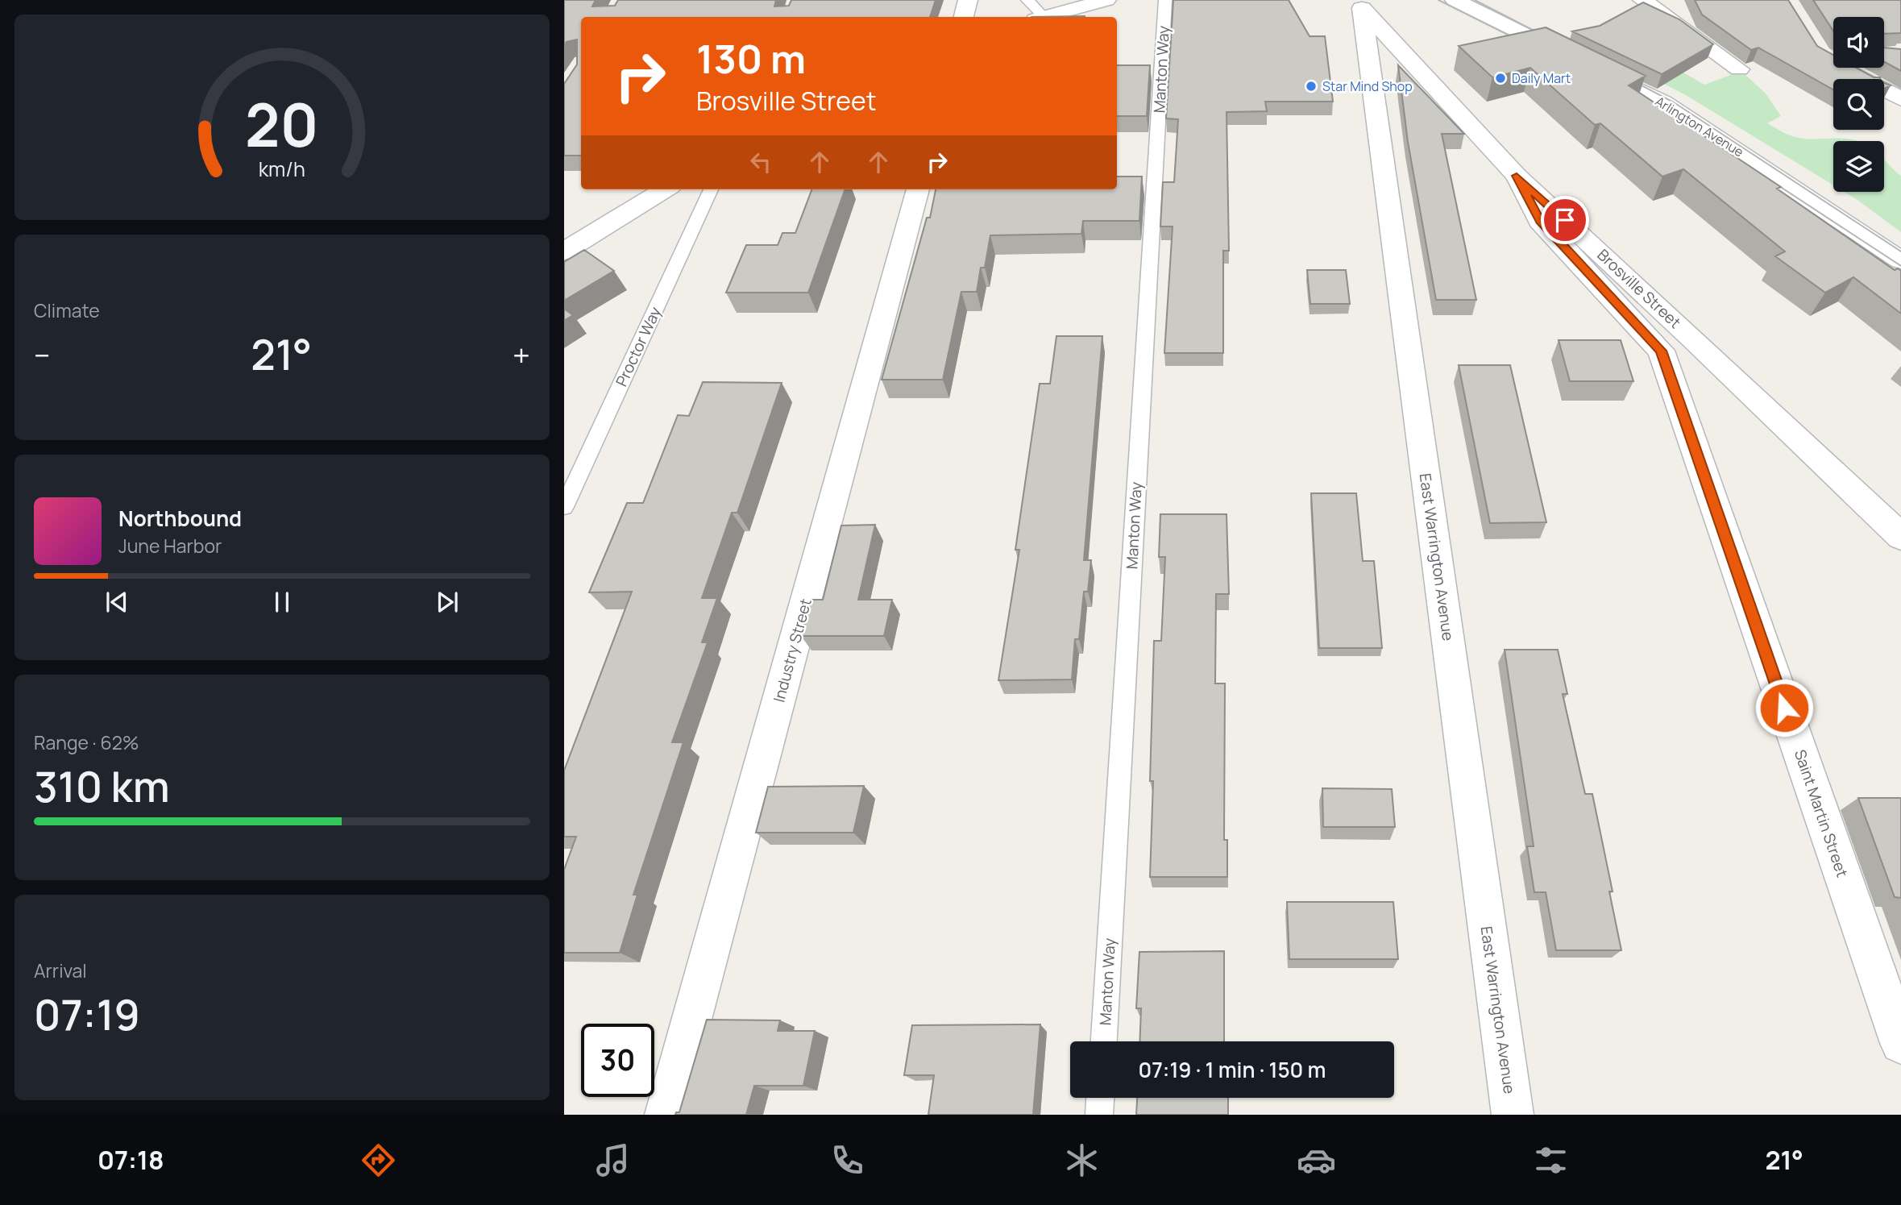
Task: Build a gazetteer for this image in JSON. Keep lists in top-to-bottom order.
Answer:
{
  "streets": {
    "street": [
      "Arlington Avenue",
      "Brosville Street",
      "East Warrington Avenue",
      "Industry Street",
      "Saint Martin Street"
    ],
    "lane": ["Manton Way", "Proctor Way"]
  },
  "crossings": [
    ["Brosville Street", "East Warrington Avenue"],
    ["Brosville Street", "Saint Martin Street"]
  ],
  "places": ["Daily Mart", "Star Mind Shop"],
  "page": {
    "turn": ["130 m", "Brosville Street"],
    "tile": [
      "Climate",
      ["Range · 62%", "310 km"],
      ["Arrival", "07:19"]
    ],
    "heat": ["−", "21°", "+"],
    "song": ["Northbound", "June Harbor"],
    "limit": "30",
    "trip": "07:19 · 1 min · 150 m",
    "tabs": ["07:18", "21°"],
    "gauge": ["20", "km/h"]
  }
}
